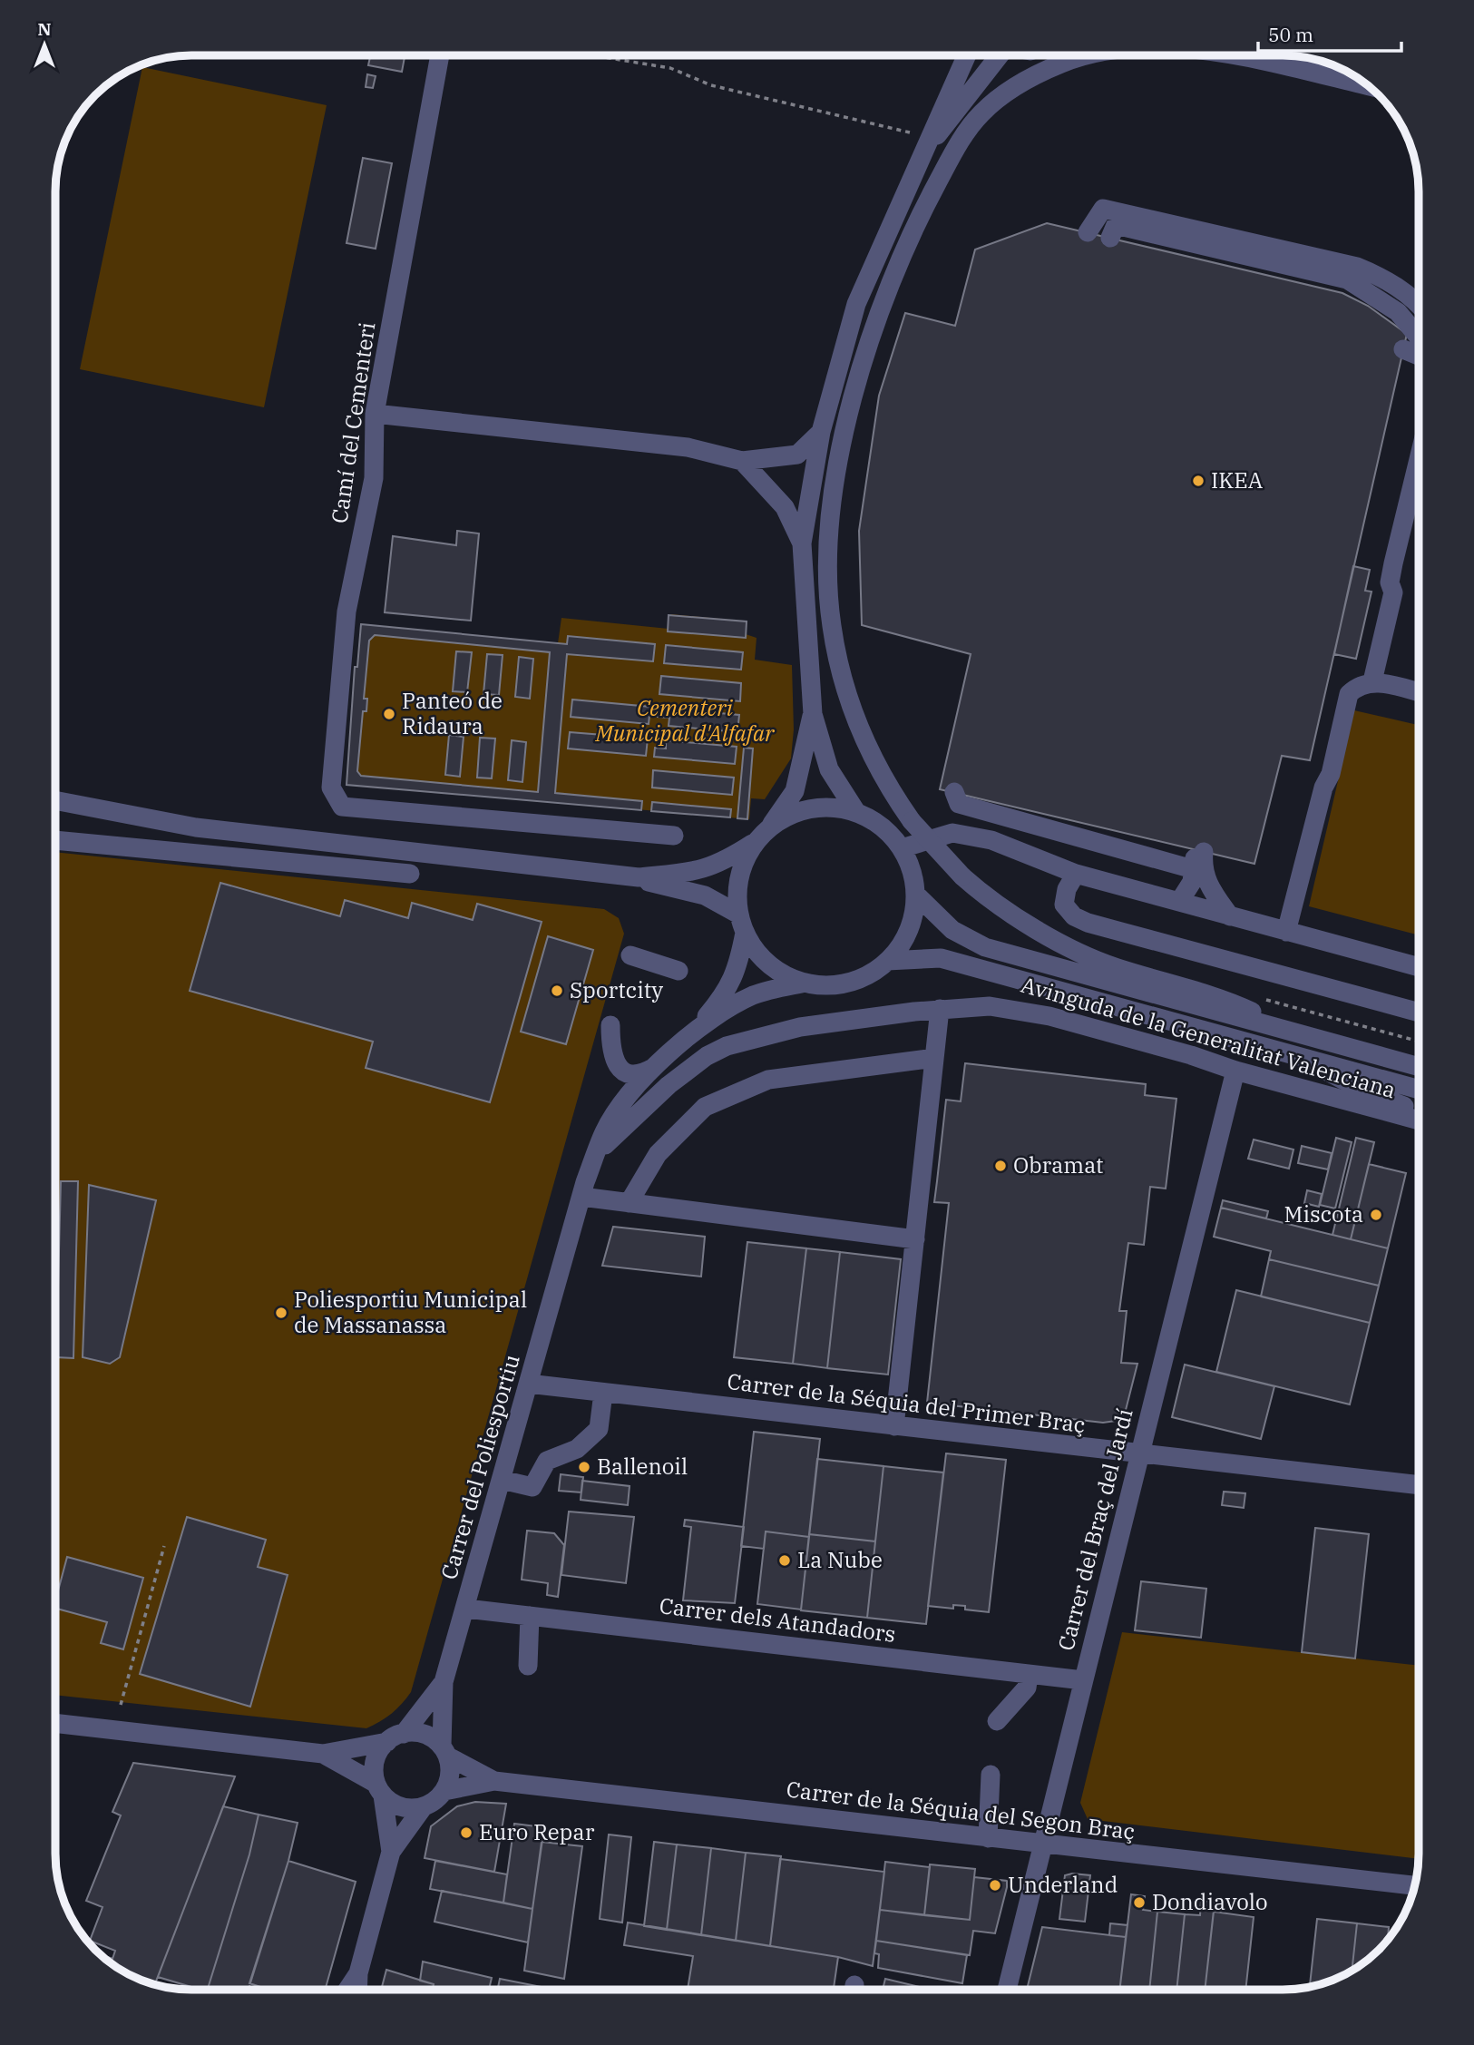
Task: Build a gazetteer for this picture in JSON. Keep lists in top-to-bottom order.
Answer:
{
  "streets": {
    "street": [
      "Camí del Cementeri",
      "Avinguda de la Generalitat Valenciana",
      "Carrer de la Séquia del Primer Braç",
      "Carrer del Poliesportiu",
      "Carrer del Braç del Jardí",
      "Carrer dels Atandadors",
      "Carrer de la Séquia del Segon Braç"
    ]
  },
  "crossings": [
    ["Avinguda de la Generalitat Valenciana", "Carrer del Poliesportiu"],
    ["Avinguda de la Generalitat Valenciana", "Carrer del Braç del Jardí"],
    ["Carrer de la Séquia del Primer Braç", "Carrer del Poliesportiu"],
    ["Carrer de la Séquia del Primer Braç", "Carrer del Braç del Jardí"],
    ["Carrer del Poliesportiu", "Carrer dels Atandadors"],
    ["Carrer del Poliesportiu", "Carrer de la Séquia del Segon Braç"],
    ["Carrer del Braç del Jardí", "Carrer dels Atandadors"],
    ["Carrer del Braç del Jardí", "Carrer de la Séquia del Segon Braç"]
  ],
  "parks": ["Cementeri Municipal d'Alfafar"],
  "places": [
    "IKEA",
    "Panteó de Ridaura",
    "Sportcity",
    "Obramat",
    "Miscota",
    "Poliesportiu Municipal de Massanassa",
    "Ballenoil",
    "La Nube",
    "Euro Repar",
    "Underland",
    "Dondiavolo"
  ],
  "scale_bar": "50 m",
  "north": "top"
}
